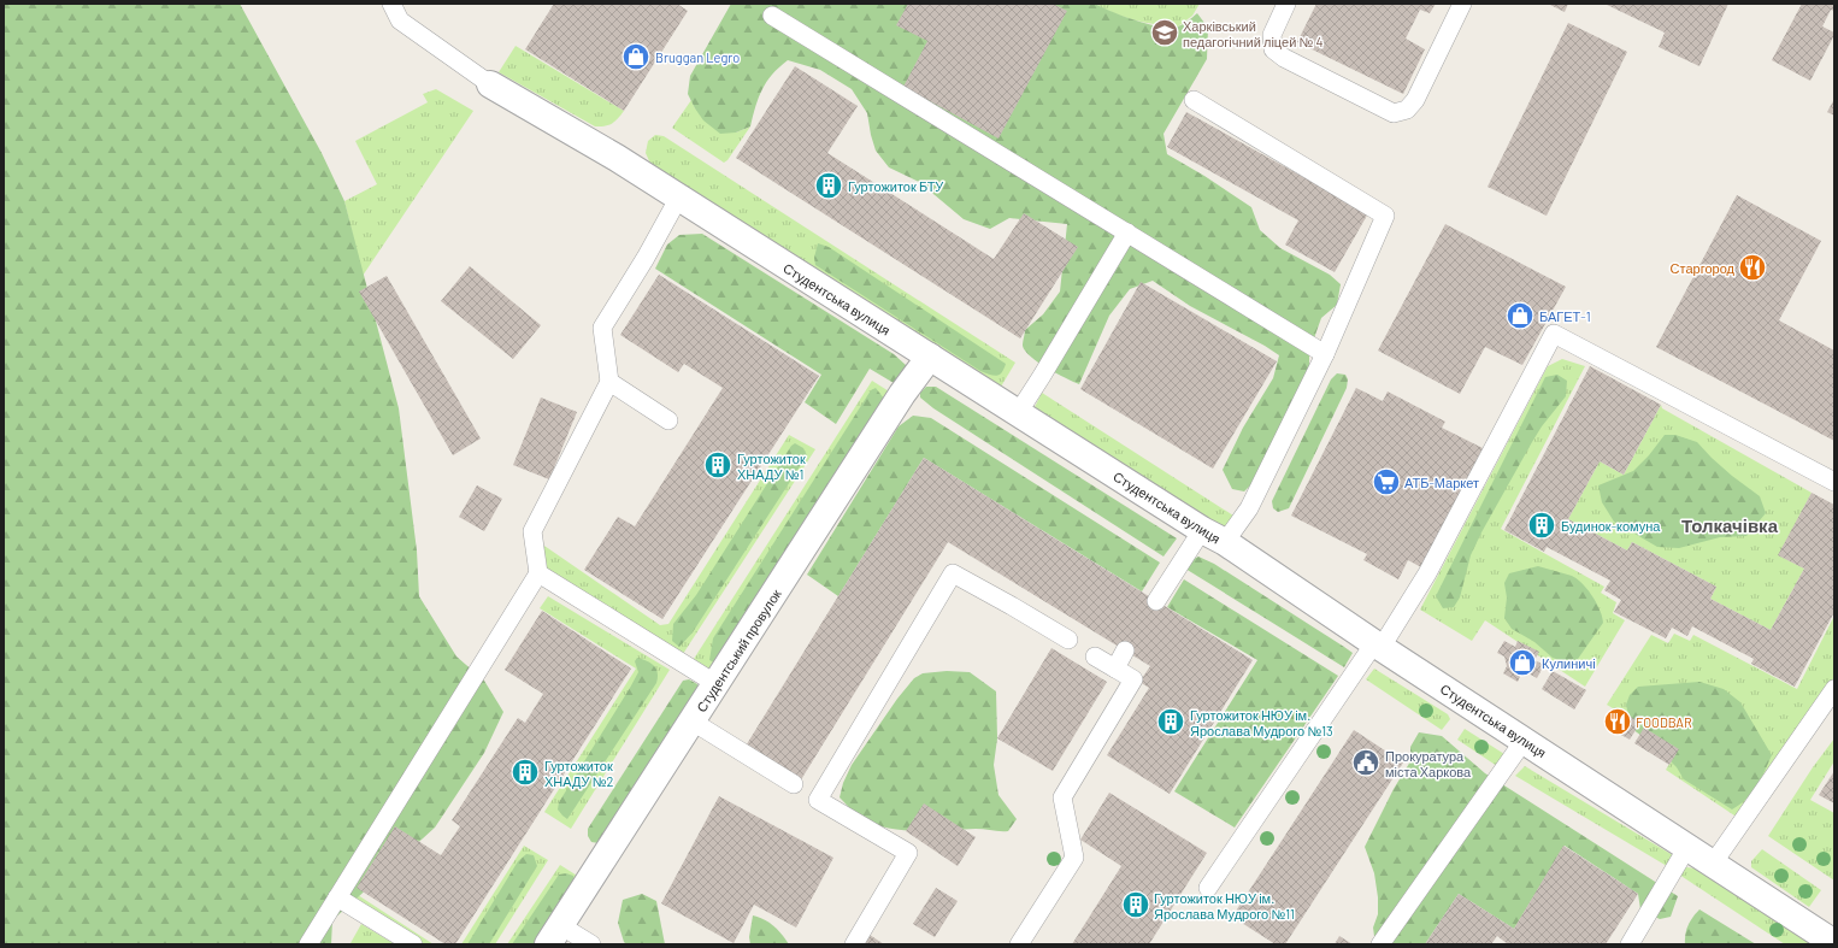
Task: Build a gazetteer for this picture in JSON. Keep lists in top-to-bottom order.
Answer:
{
  "streets": {
    "street": ["Студентська вулиця", "Студентський провулок"]
  },
  "crossings": [
    ["Студентська вулиця", "Студентський провулок"]
  ],
  "districts": ["Толкачівка"],
  "places": {
    "school or university": ["Харківський педагогічний ліцей № 4"],
    "shop": ["Bruggan Legro", "БАГЕТ-1", "Кулиничі"],
    "building": [
      "Гуртожиток БТУ",
      "Гуртожиток ХНАДУ №1",
      "Будинок-комуна",
      "Гуртожиток НЮУ ім. Ярослава Мудрого №13",
      "Гуртожиток ХНАДУ №2",
      "Гуртожиток НЮУ ім. Ярослава Мудрого №11"
    ],
    "restaurant": ["Старгород", "FOODBAR"],
    "supermarket": ["АТБ-Маркет"],
    "public building": ["Прокуратура міста Харкова"]
  }
}
